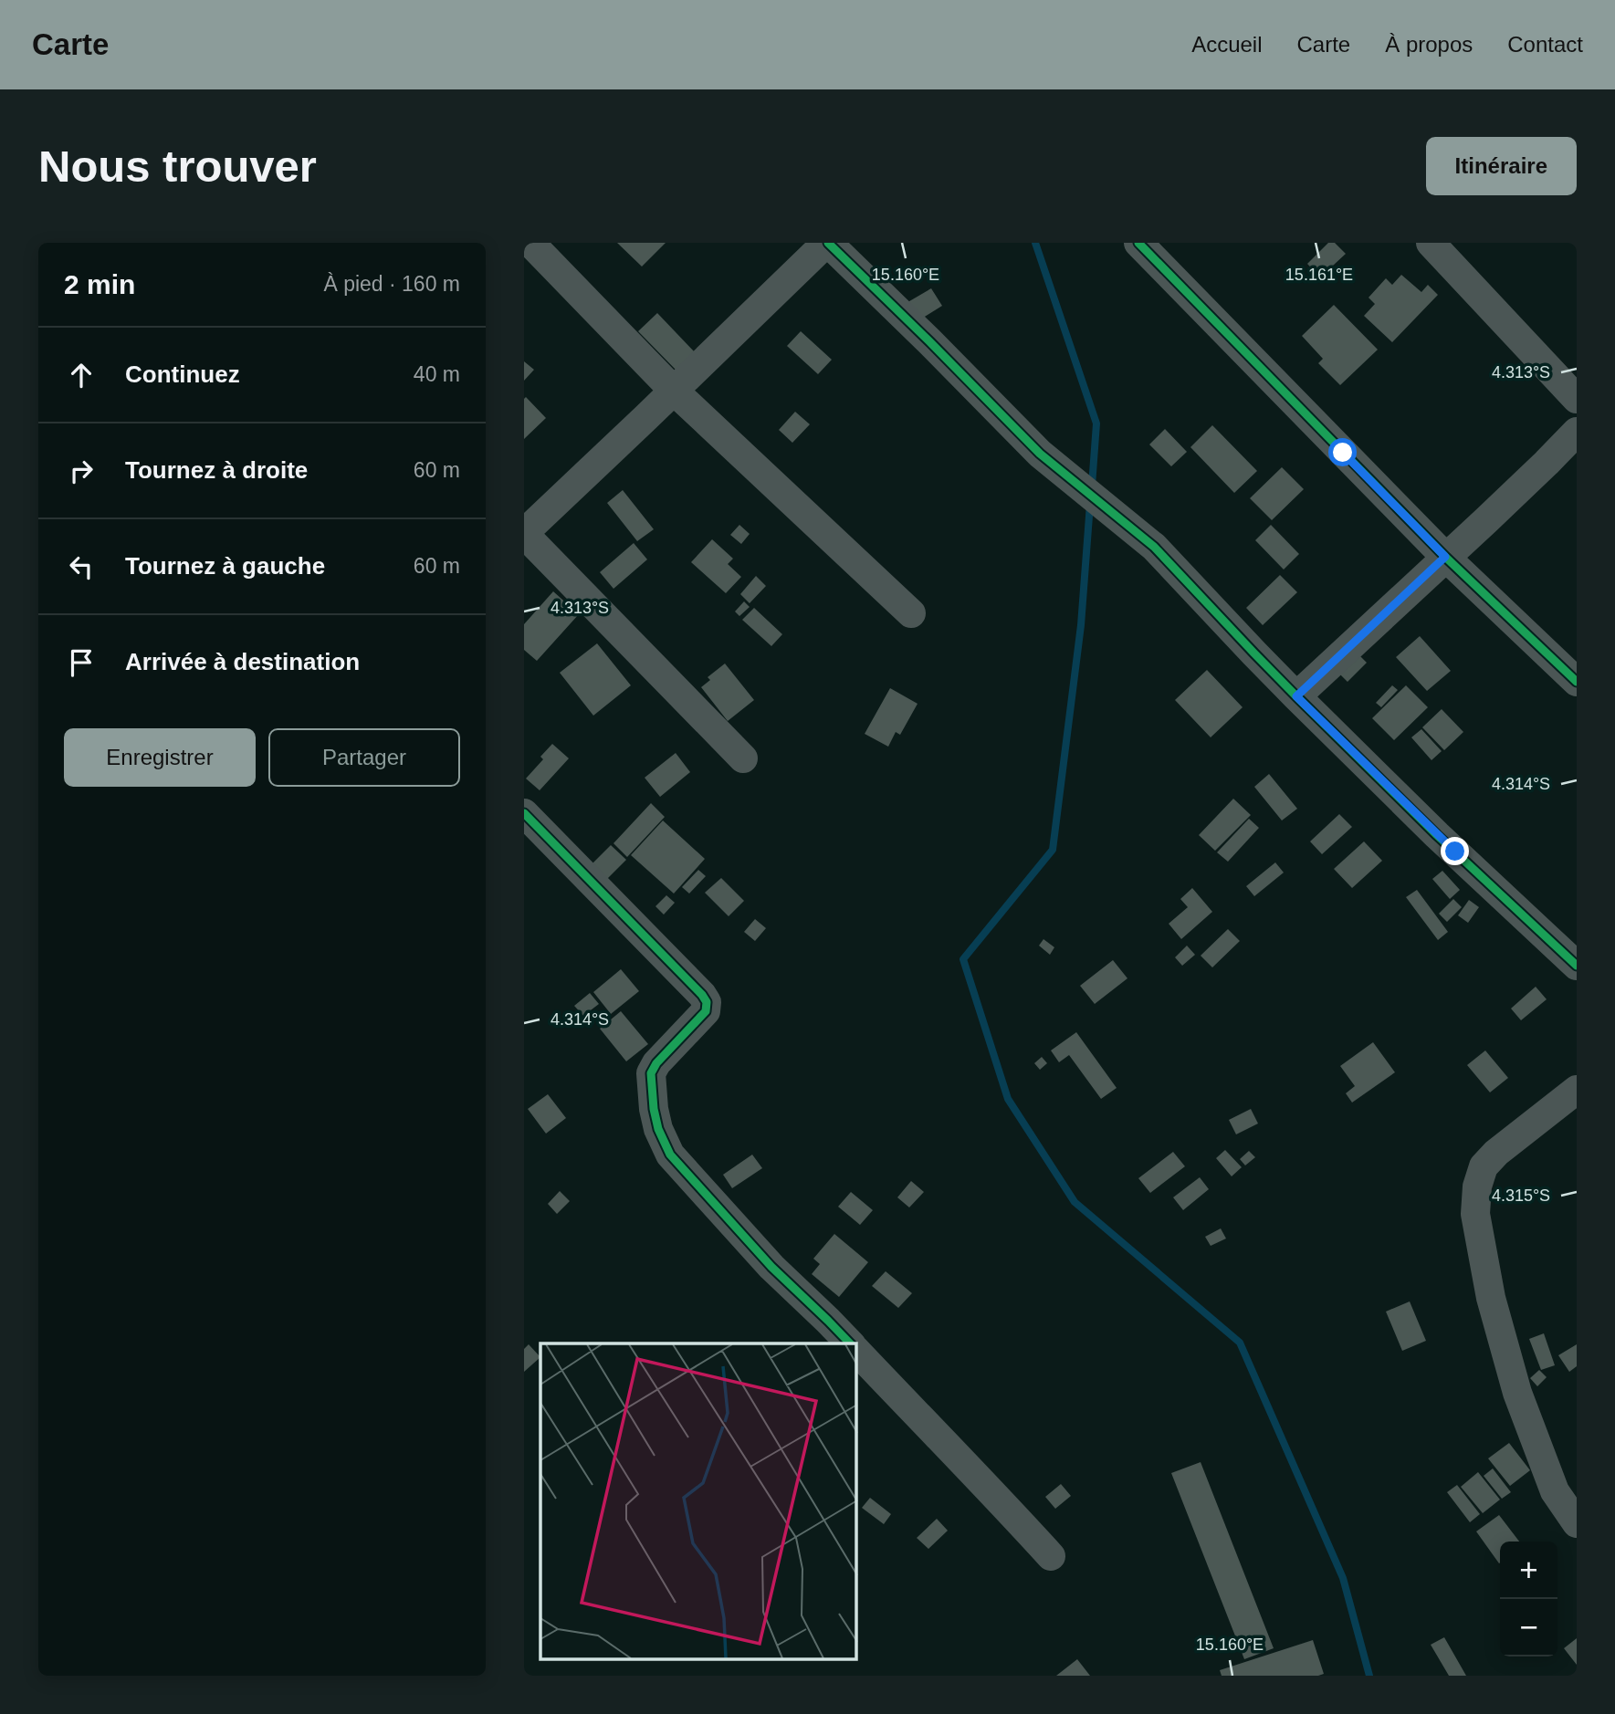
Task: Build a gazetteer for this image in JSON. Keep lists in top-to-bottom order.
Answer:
{
  "page": {
    "header": "Carte",
    "nav": [
      "Accueil",
      "Carte",
      "À propos",
      "Contact"
    ],
    "buttons": [
      "Itinéraire",
      ["Enregistrer", "Partager"]
    ],
    "title": "Nous trouver",
    "heading": ["2 min", "À pied · 160 m"],
    "list": [
      ["Continuez", "40 m"],
      ["Tournez à droite", "60 m"],
      ["Tournez à gauche", "60 m"],
      "Arrivée à destination"
    ],
    "map_buttons": ["+", "−"]
  },
  "coordinates": [
    "15.160°E",
    "15.161°E",
    "4.313°S",
    "4.314°S",
    "4.315°S"
  ]
}
